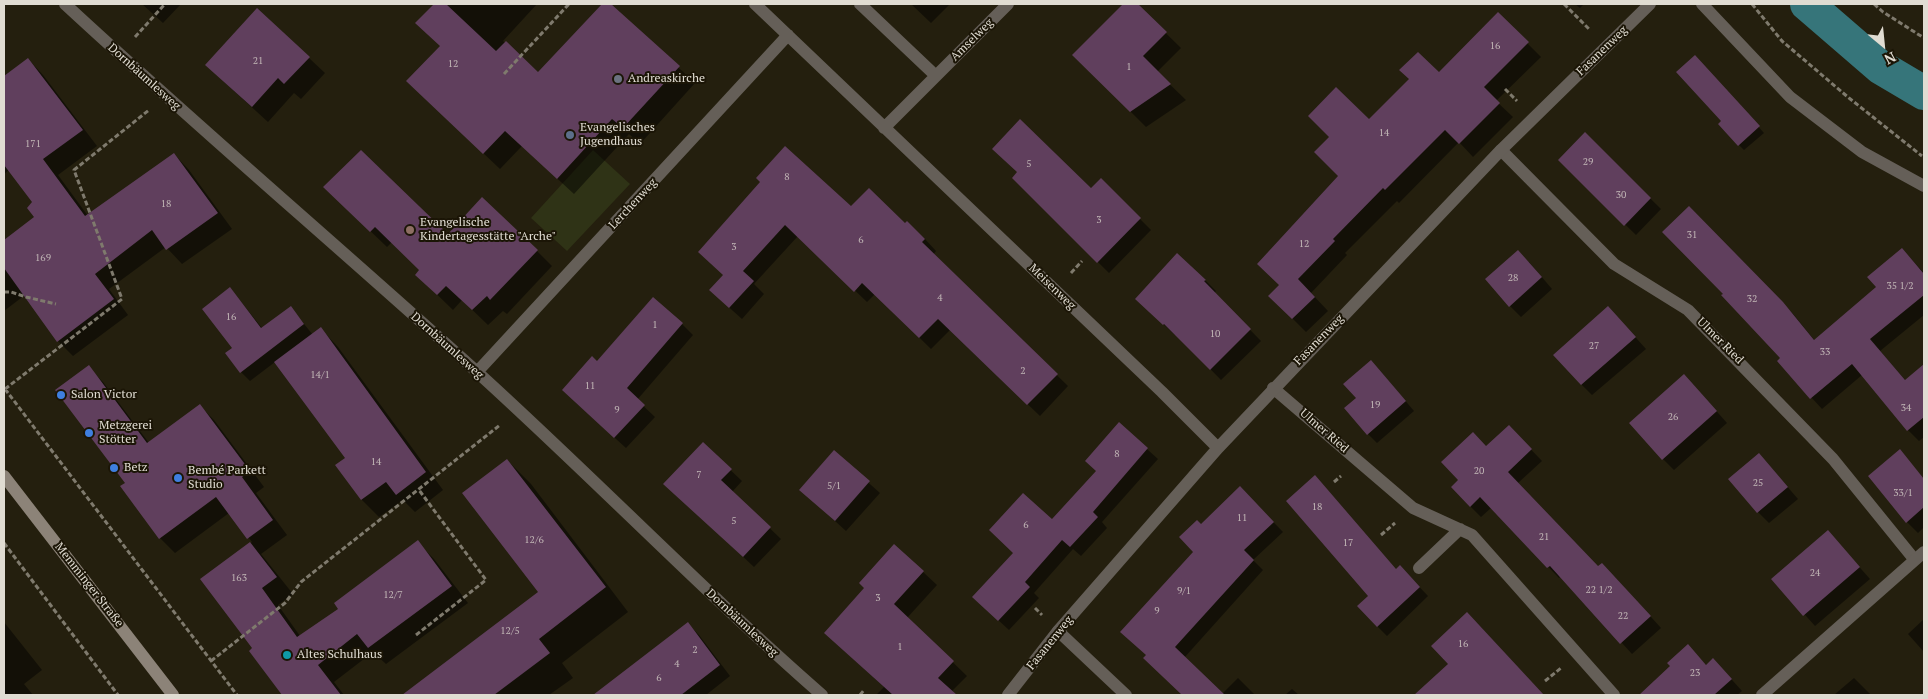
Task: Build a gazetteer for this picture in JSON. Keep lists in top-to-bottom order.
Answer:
{
  "streets": {
    "main road": ["Memminger Straße"],
    "street": [
      "Amselweg",
      "Fasanenweg",
      "Dornbäumlesweg",
      "Lerchenweg",
      "Meisenweg",
      "Ulmer Ried"
    ]
  },
  "crossings": [
    ["Fasanenweg", "Meisenweg"],
    ["Fasanenweg", "Ulmer Ried"],
    ["Dornbäumlesweg", "Lerchenweg"],
    ["Lerchenweg", "Meisenweg"]
  ],
  "places": [
    "Andreaskirche",
    "Evangelisches Jugendhaus",
    "Evangelische Kindertagesstätte \"Arche\"",
    "Salon Victor",
    "Metzgerei Stötter",
    "Betz",
    "Bembé Parkett Studio",
    "Altes Schulhaus"
  ],
  "house_numbers": [
    "16",
    "21",
    "12",
    "1",
    "14",
    "171",
    "29",
    "5",
    "8",
    "30",
    "18",
    "3",
    "31",
    "6",
    "12",
    "3",
    "169",
    "28",
    "35 1/2",
    "4",
    "32",
    "16",
    "1",
    "10",
    "27",
    "33",
    "2",
    "14/1",
    "11",
    "19",
    "34",
    "9",
    "26",
    "8",
    "14",
    "20",
    "7",
    "25",
    "5/1",
    "33/1",
    "18",
    "11",
    "5",
    "6",
    "21",
    "12/6",
    "17",
    "24",
    "163",
    "22 1/2",
    "9/1",
    "12/7",
    "3",
    "9",
    "22",
    "12/5",
    "16",
    "1",
    "2",
    "4",
    "23",
    "6"
  ],
  "north": "bottom right"
}
